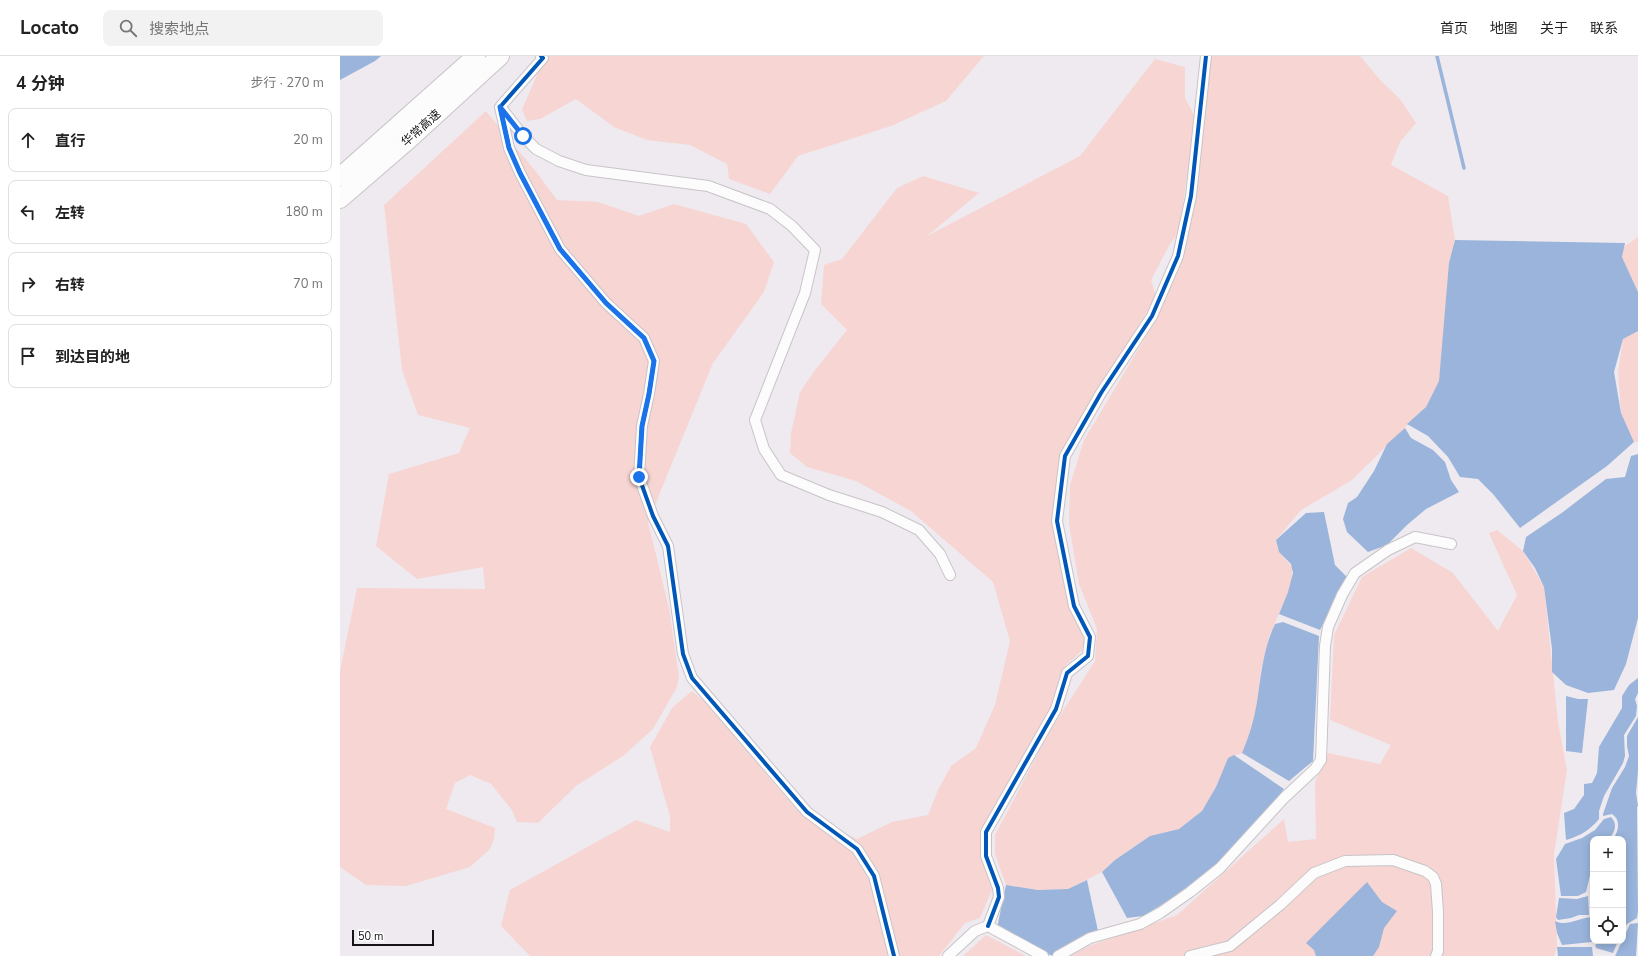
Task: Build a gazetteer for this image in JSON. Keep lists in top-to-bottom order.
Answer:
{
  "streets": {
    "highway": ["华常高速"]
  },
  "scale_bar": "50 m",
  "page": {
    "header": "Locato",
    "search": "搜索地点",
    "nav": [
      "首页",
      "地图",
      "关于",
      "联系"
    ],
    "heading": ["4 分钟", "步行 · 270 m"],
    "list": [
      ["直行", "20 m"],
      ["左转", "180 m"],
      ["右转", "70 m"],
      "到达目的地"
    ],
    "map_buttons": ["+", "−"],
    "scale": "50 m"
  }
}
